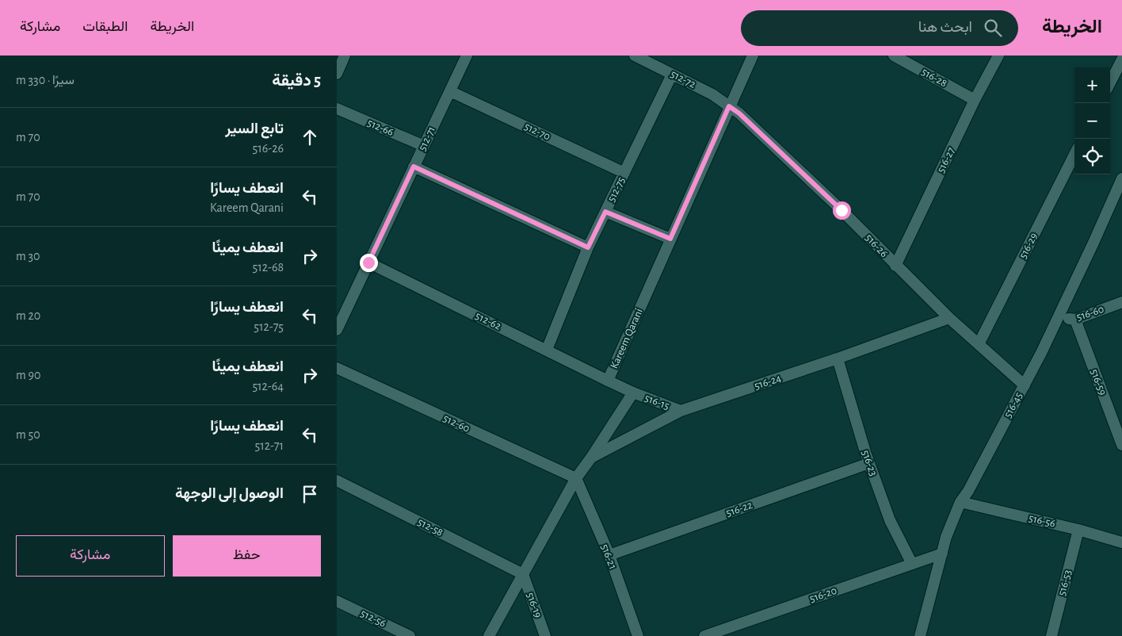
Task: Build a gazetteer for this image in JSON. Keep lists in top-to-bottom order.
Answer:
{
  "streets": {
    "street": [
      "516-28",
      "512-72",
      "512-66",
      "512-70",
      "512-71",
      "516-27",
      "512-75",
      "516-26",
      "516-29",
      "516-60",
      "512-62",
      "Kareem Qarani",
      "516-24",
      "516-59",
      "516-15",
      "516-45",
      "512-60",
      "516-23",
      "516-22",
      "516-56",
      "512-58",
      "516-21",
      "516-53",
      "516-20",
      "516-19",
      "512-56"
    ]
  },
  "crossings": [
    ["516-28", "516-27"],
    ["512-72", "512-75"],
    ["512-72", "516-26"],
    ["512-72", "Kareem Qarani"],
    ["512-66", "512-71"],
    ["512-70", "512-71"],
    ["512-70", "512-75"],
    ["512-71", "512-62"],
    ["516-27", "516-26"],
    ["512-75", "512-62"],
    ["516-26", "516-29"],
    ["516-26", "Kareem Qarani"],
    ["516-26", "516-24"],
    ["516-26", "516-45"],
    ["516-60", "516-59"],
    ["516-60", "516-45"],
    ["512-62", "Kareem Qarani"],
    ["Kareem Qarani", "516-15"],
    ["516-24", "516-15"],
    ["516-24", "516-23"],
    ["516-45", "516-56"],
    ["516-45", "516-20"],
    ["512-60", "516-21"],
    ["516-23", "516-22"],
    ["516-23", "516-20"],
    ["516-22", "516-21"],
    ["516-56", "516-53"],
    ["512-58", "516-19"]
  ],
  "page": {
    "header": "الخريطة",
    "search": "ابحث هنا",
    "nav": ["الخريطة", "الطبقات", "مشاركة"],
    "heading": ["5 دقيقة", "سيرًا · 330 m"],
    "map_buttons": ["+", "−"],
    "list": [
      ["تابع السير", "516-26", "70 m"],
      ["انعطف يسارًا", "Kareem Qarani", "70 m"],
      ["انعطف يمينًا", "512-68", "30 m"],
      ["انعطف يسارًا", "512-75", "20 m"],
      ["انعطف يمينًا", "512-64", "90 m"],
      ["انعطف يسارًا", "512-71", "50 m"],
      "الوصول إلى الوجهة"
    ],
    "buttons": ["حفظ", "مشاركة"]
  }
}
